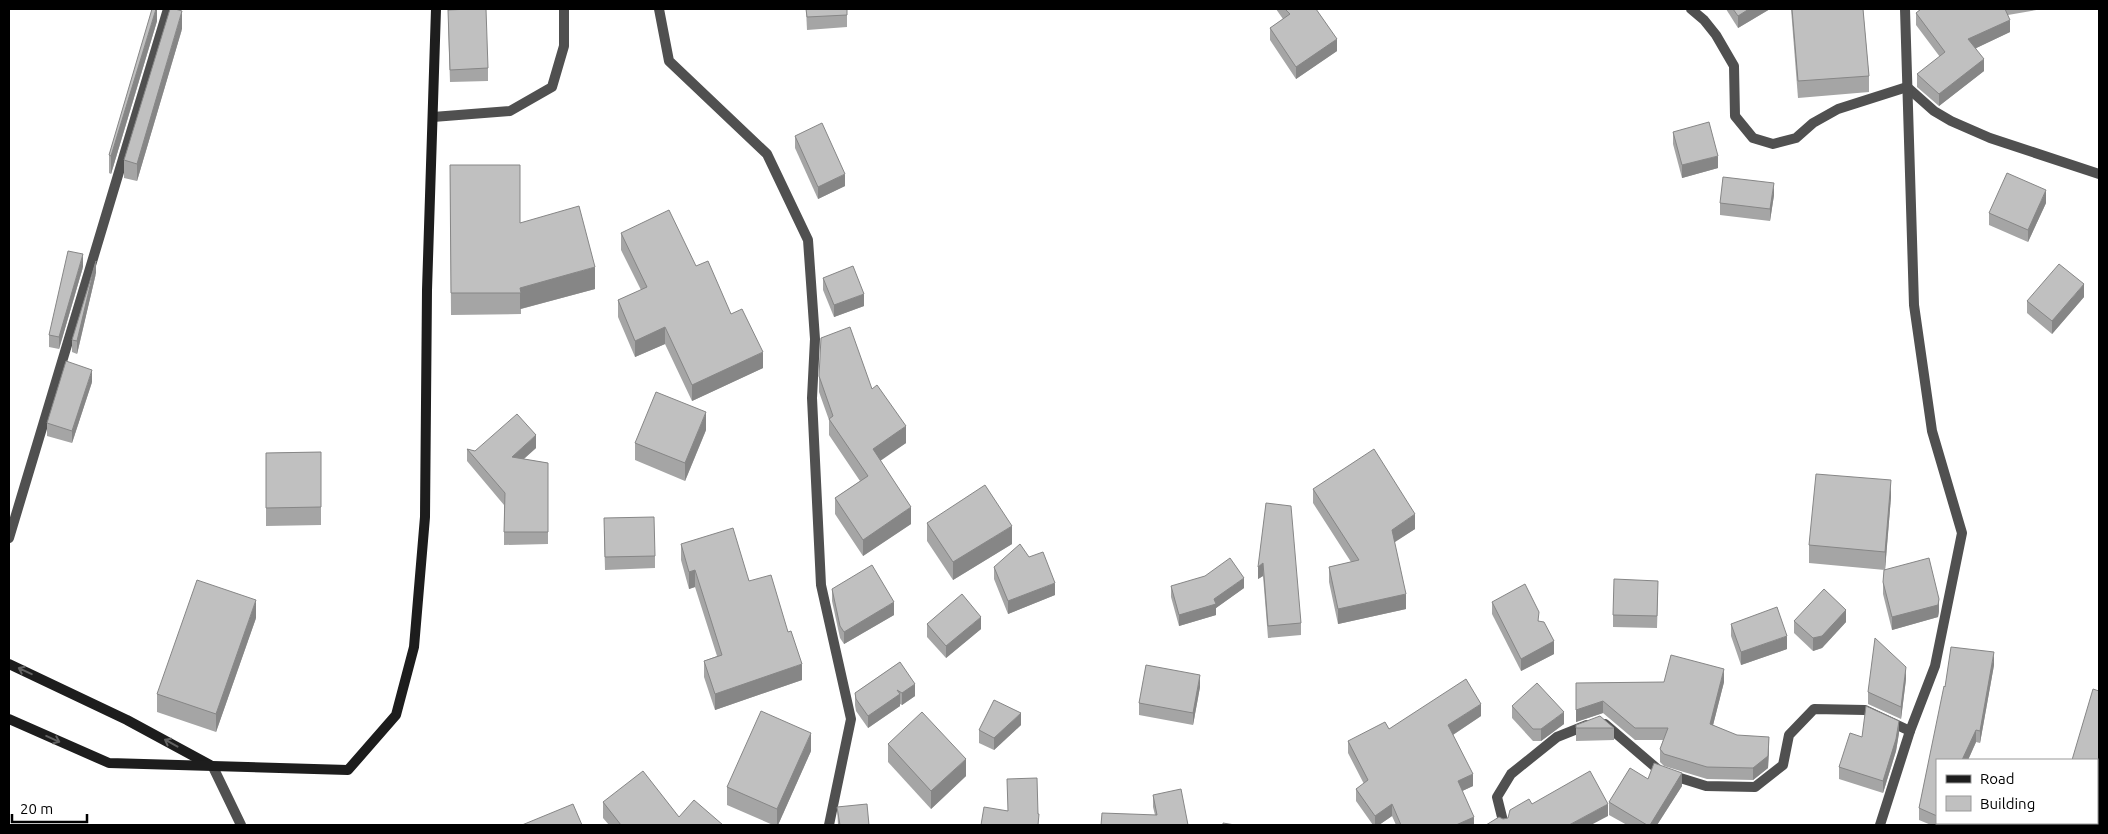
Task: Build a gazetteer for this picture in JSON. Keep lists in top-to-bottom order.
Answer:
{
  "legend": ["Road", "Building"],
  "scale_bar": "20 m"
}
